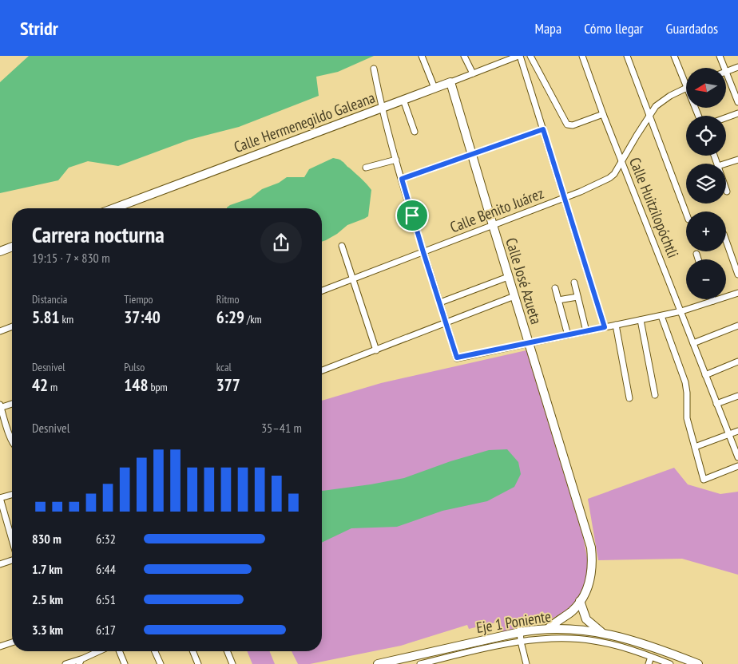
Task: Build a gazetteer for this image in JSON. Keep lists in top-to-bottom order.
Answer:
{
  "streets": {
    "street": [
      "Calle Hermenegildo Galeana",
      "Calle Huitzilopóchtli",
      "Calle Benito Juárez",
      "Calle José Azueta",
      "Eje 1 Poniente"
    ]
  },
  "crossings": [
    ["Calle Hermenegildo Galeana", "Calle José Azueta"],
    ["Calle Huitzilopóchtli", "Calle Benito Juárez"],
    ["Calle Benito Juárez", "Calle José Azueta"],
    ["Calle José Azueta", "Eje 1 Poniente"]
  ],
  "north": "left",
  "page": {
    "header": "Stridr",
    "nav": ["Mapa", "Cómo llegar", "Guardados"],
    "map_buttons": ["+", "−"],
    "heading": ["Carrera nocturna", "19:15 · 7 × 830 m"],
    "stats": [
      ["Distancia", "5.81 km"],
      ["Tiempo", "37:40"],
      ["Ritmo", "6:29 /km"],
      ["Desnivel", "42 m"],
      ["Pulso", "148 bpm"],
      ["kcal", "377"]
    ],
    "chart": ["Desnivel", "35–41 m"],
    "list": [
      {
        "name": "830 m",
        "note": "6:32"
      },
      {
        "name": "1.7 km",
        "note": "6:44"
      },
      {
        "name": "2.5 km",
        "note": "6:51"
      },
      {
        "name": "3.3 km",
        "note": "6:17"
      }
    ]
  }
}
